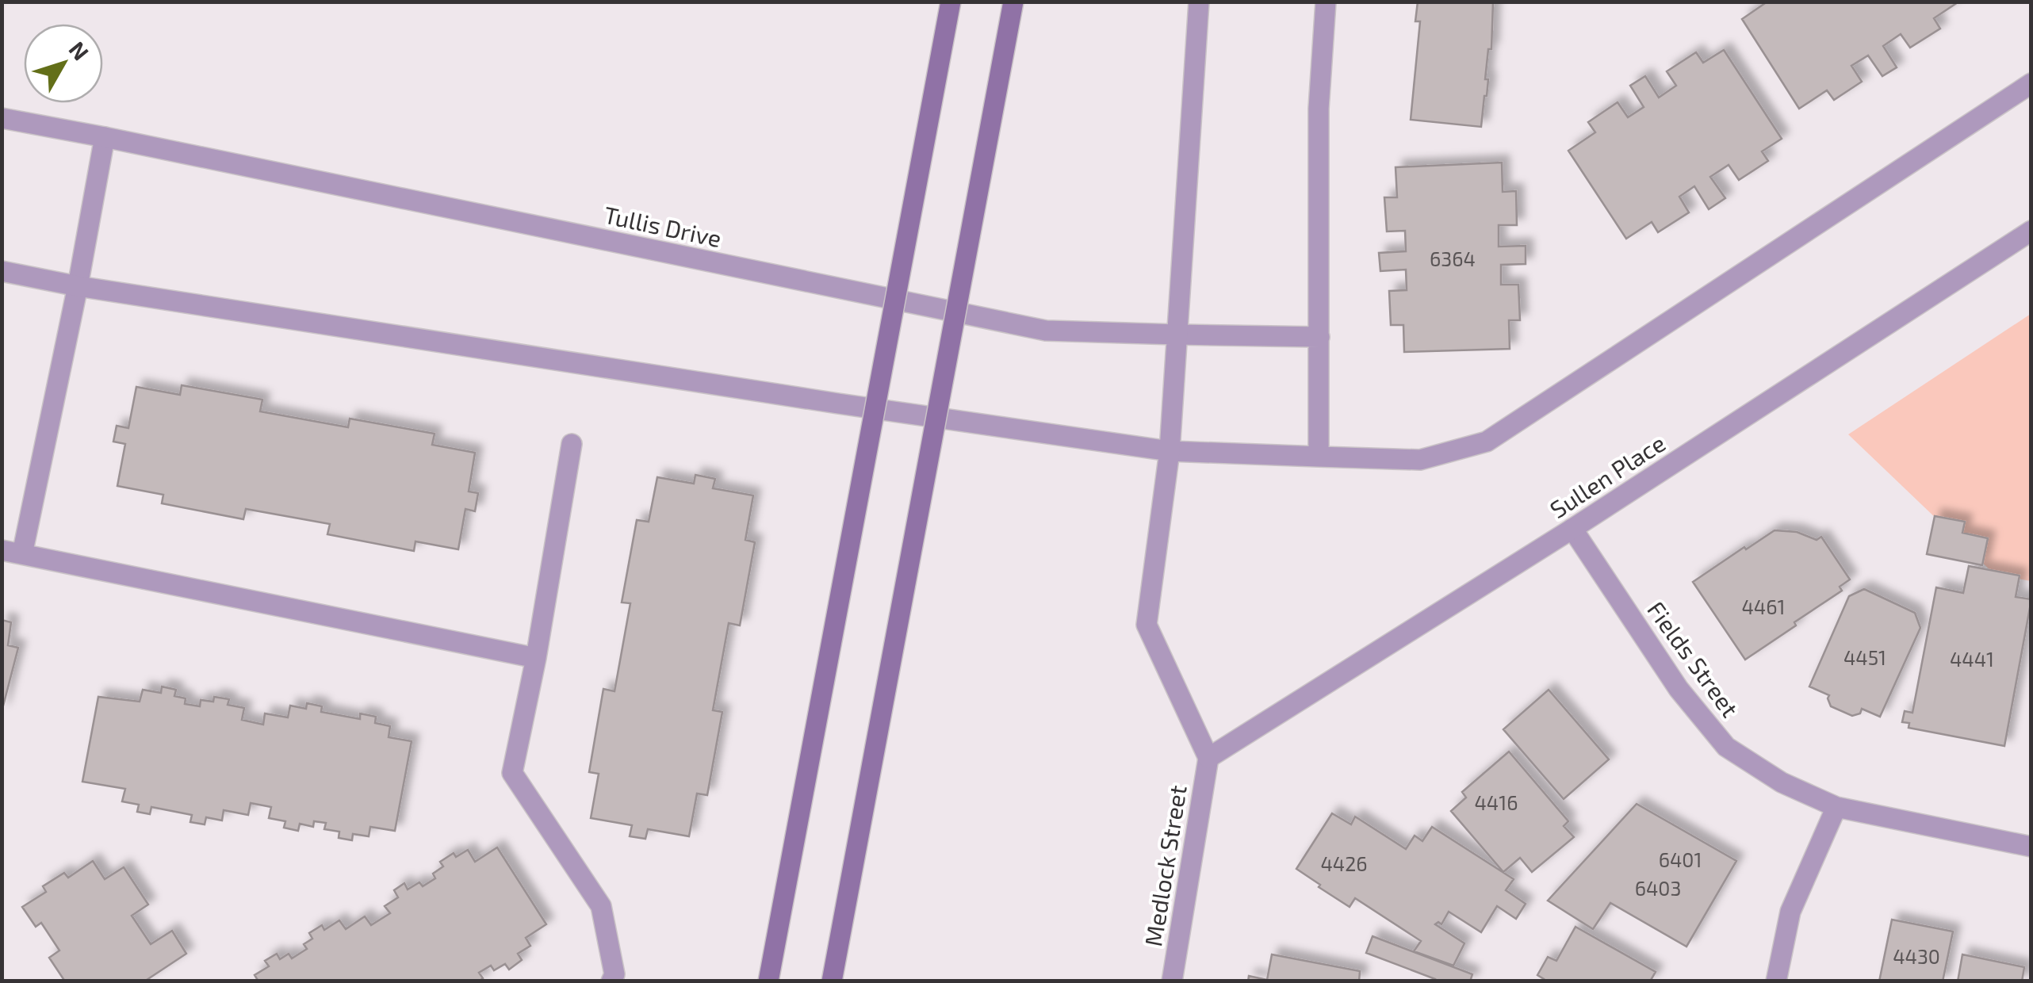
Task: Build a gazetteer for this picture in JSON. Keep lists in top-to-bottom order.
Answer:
{
  "streets": {
    "street": [
      "Tullis Drive",
      "Sullen Place",
      "Fields Street",
      "Medlock Street"
    ]
  },
  "crossings": [
    ["Sullen Place", "Fields Street"],
    ["Sullen Place", "Medlock Street"]
  ],
  "house_numbers": [
    "6364",
    "4461",
    "4451",
    "4441",
    "4416",
    "6401",
    "4426",
    "6403",
    "4430"
  ],
  "north": "top right"
}
